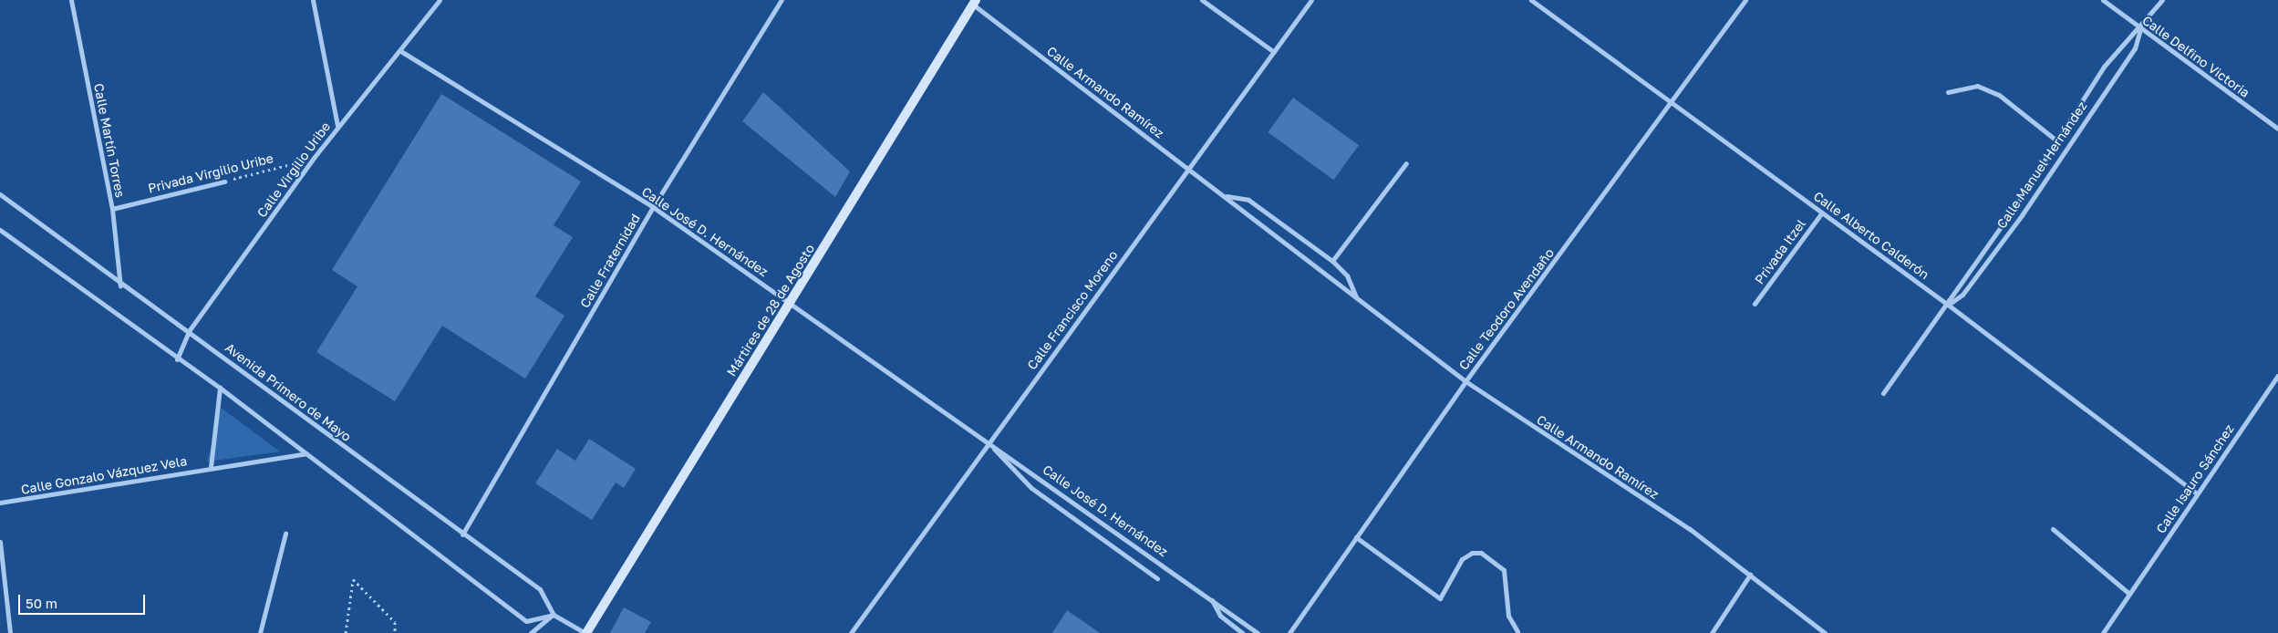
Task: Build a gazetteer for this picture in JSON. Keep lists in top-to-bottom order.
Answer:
{
  "streets": {
    "main road": ["Mártires de 28 de Agosto"],
    "street": [
      "Calle Delfino Victoria",
      "Calle Armando Ramírez",
      "Calle Martín Torres",
      "Calle Manuel Hernández",
      "Calle Virgilio Uribe",
      "Privada Virgilio Uribe",
      "Calle José D. Hernández",
      "Calle Alberto Calderón",
      "Privada Itzel",
      "Calle Fraternidad",
      "Calle Teodoro Avendaño",
      "Calle Francisco Moreno",
      "Avenida Primero de Mayo",
      "Calle Gonzalo Vázquez Vela",
      "Calle Isauro Sánchez"
    ]
  },
  "crossings": [
    ["Calle Delfino Victoria", "Calle Manuel Hernández"],
    ["Calle Armando Ramírez", "Calle Teodoro Avendaño"],
    ["Calle Armando Ramírez", "Mártires de 28 de Agosto"],
    ["Calle Armando Ramírez", "Calle Francisco Moreno"],
    ["Calle Martín Torres", "Privada Virgilio Uribe"],
    ["Calle Martín Torres", "Avenida Primero de Mayo"],
    ["Calle Manuel Hernández", "Calle Alberto Calderón"],
    ["Calle Virgilio Uribe", "Privada Virgilio Uribe"],
    ["Calle Virgilio Uribe", "Calle José D. Hernández"],
    ["Calle Virgilio Uribe", "Avenida Primero de Mayo"],
    ["Calle José D. Hernández", "Calle Fraternidad"],
    ["Calle José D. Hernández", "Mártires de 28 de Agosto"],
    ["Calle José D. Hernández", "Calle Francisco Moreno"],
    ["Calle Alberto Calderón", "Privada Itzel"],
    ["Calle Alberto Calderón", "Calle Teodoro Avendaño"],
    ["Calle Alberto Calderón", "Calle Isauro Sánchez"],
    ["Calle Fraternidad", "Avenida Primero de Mayo"]
  ],
  "scale_bar": "50 m"
}
